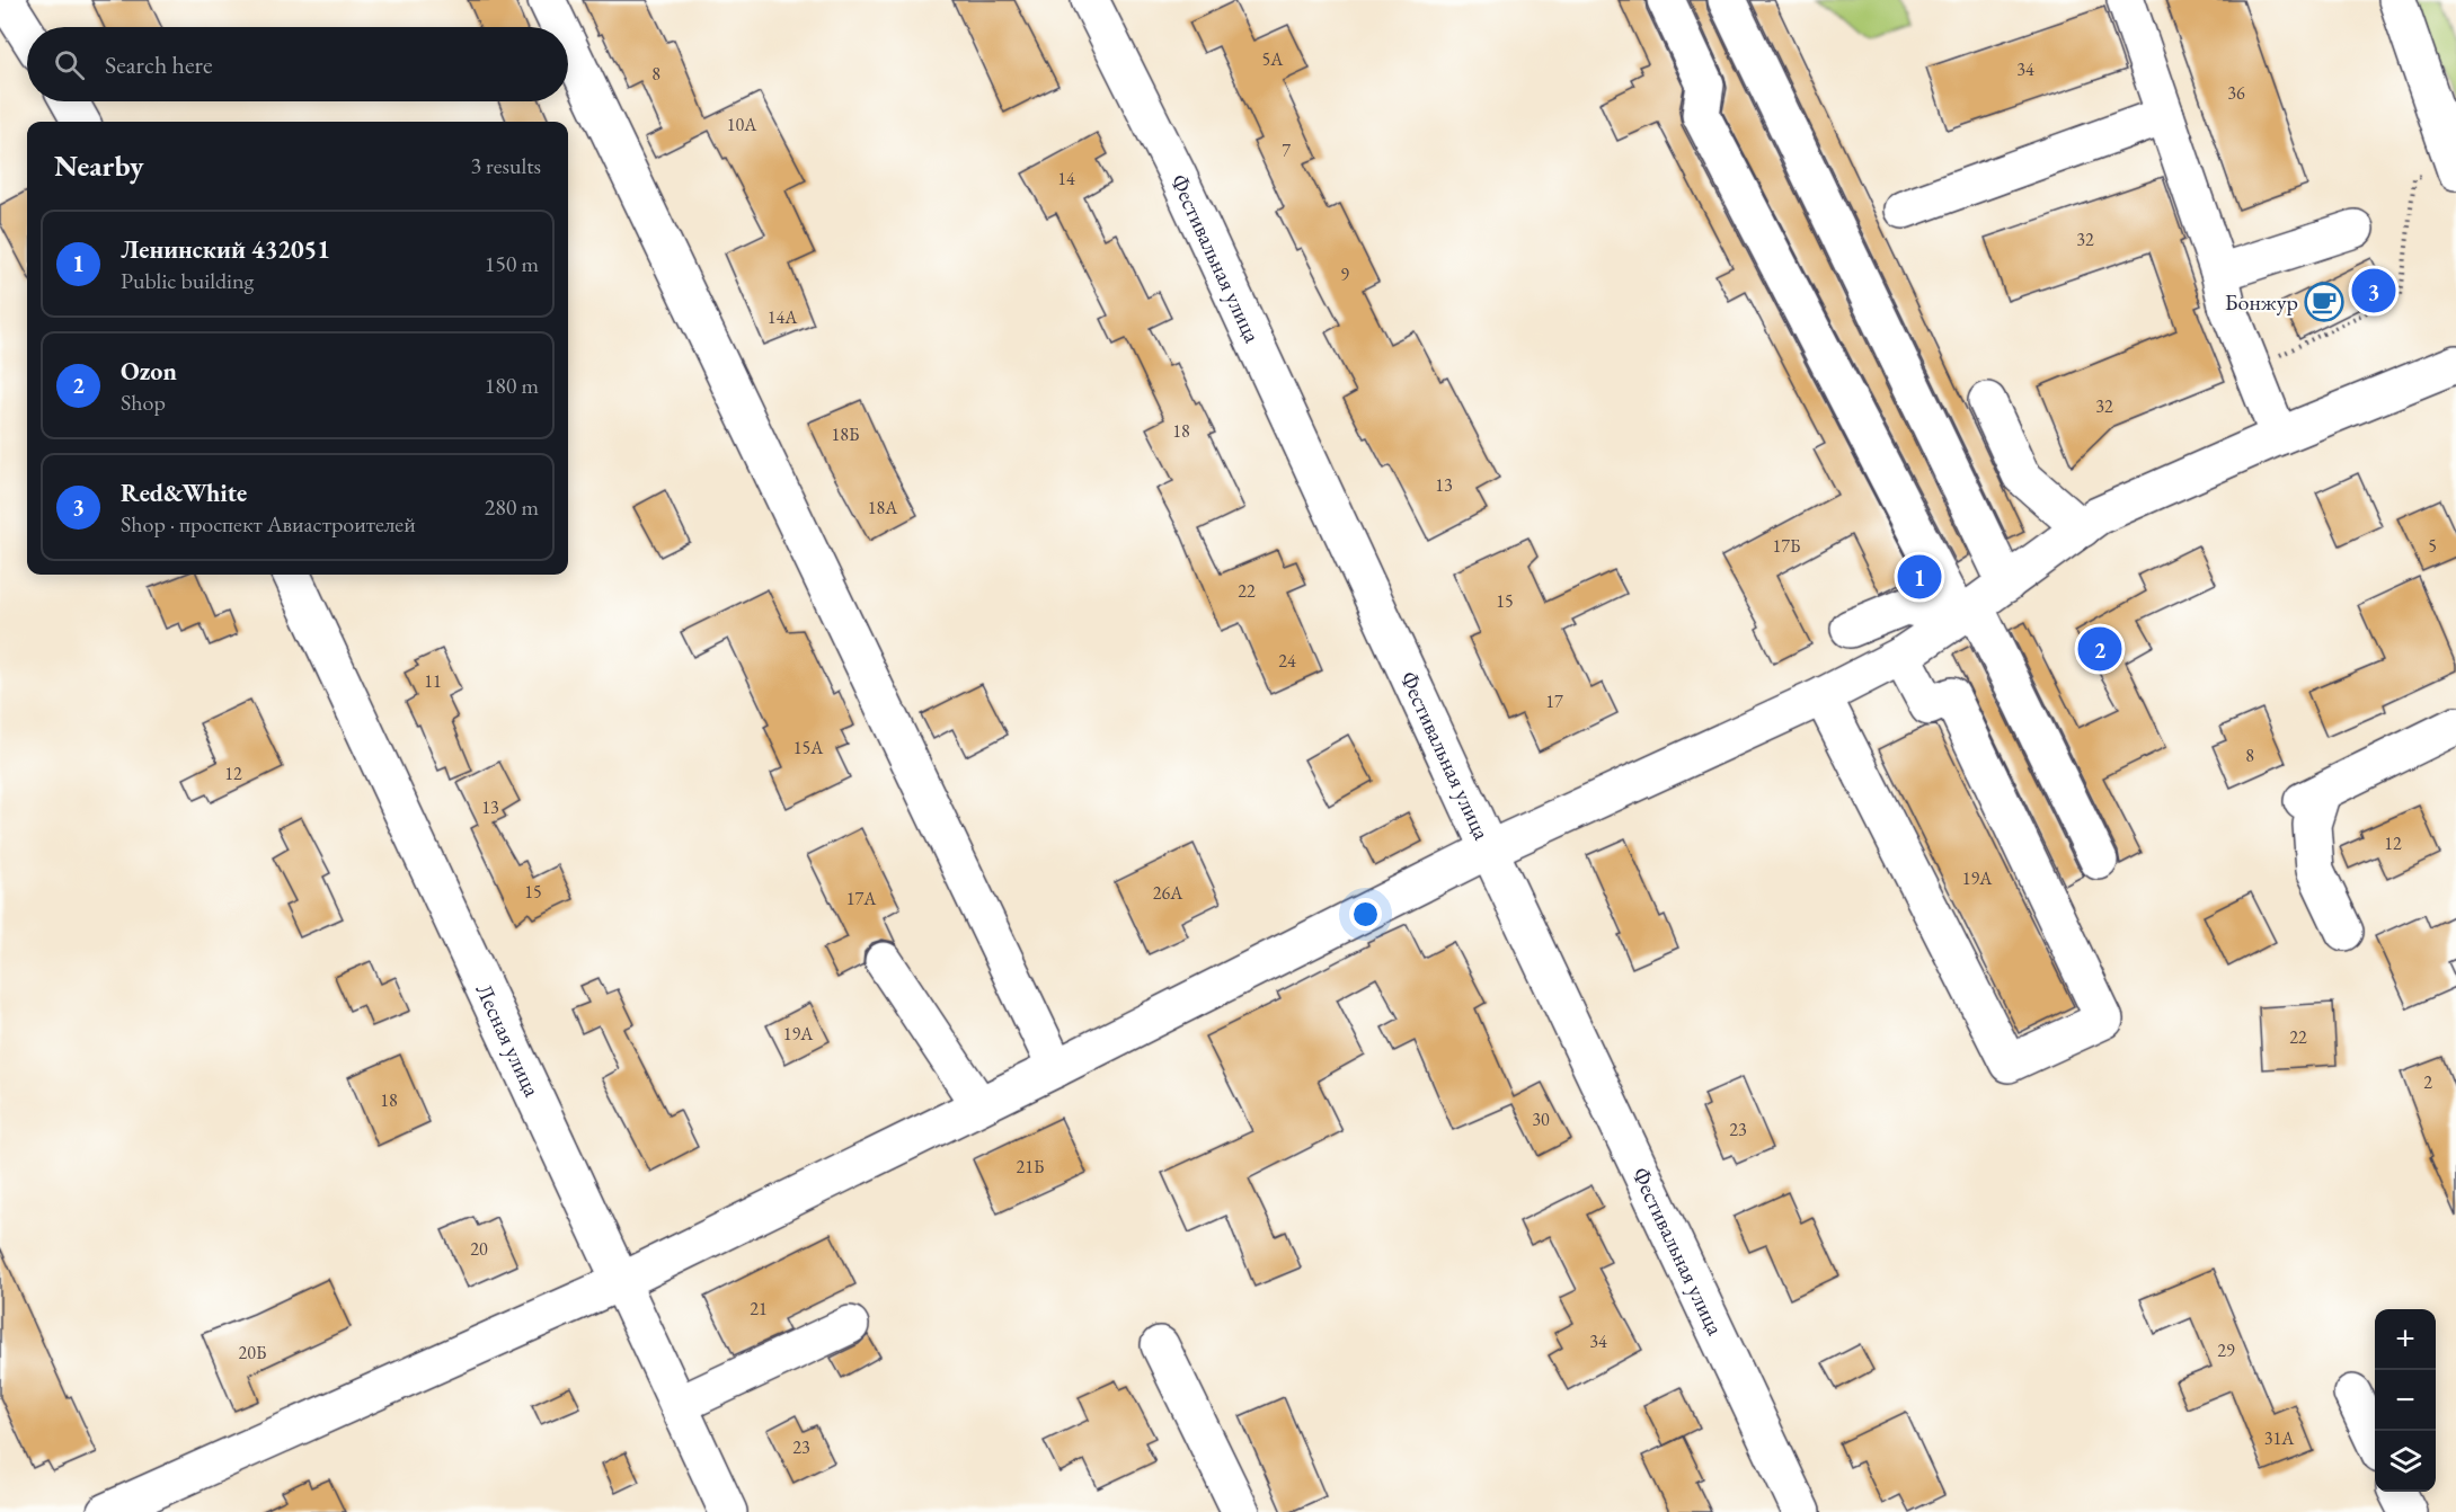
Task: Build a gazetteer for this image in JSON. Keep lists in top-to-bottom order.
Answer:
{
  "streets": {
    "street": ["Фестивальная улица", "Лесная улица"]
  },
  "places": {
    "cafe": ["Бонжур"]
  },
  "house_numbers": [
    "5А",
    "34",
    "8",
    "36",
    "10А",
    "7",
    "14",
    "32",
    "9",
    "14А",
    "32",
    "18",
    "18Б",
    "13",
    "18А",
    "17Б",
    "5",
    "22",
    "15",
    "24",
    "11",
    "17",
    "15А",
    "8",
    "12",
    "13",
    "12",
    "19А",
    "15",
    "26А",
    "17А",
    "19А",
    "22",
    "2",
    "18",
    "30",
    "23",
    "21Б",
    "20",
    "21",
    "34",
    "29",
    "20Б",
    "31А",
    "23"
  ],
  "page": {
    "search": "Search here",
    "heading": ["Nearby", "3 results"],
    "list": [
      {
        "mark": "1",
        "name": "Ленинский 432051",
        "note": "Public building",
        "value": "150 m"
      },
      {
        "mark": "2",
        "name": "Ozon",
        "note": "Shop",
        "value": "180 m"
      },
      {
        "mark": "3",
        "name": "Red&White",
        "note": "Shop · проспект Авиастроителей",
        "value": "280 m"
      }
    ],
    "pins": ["3", "1", "2"],
    "map_buttons": ["+", "−"]
  }
}
